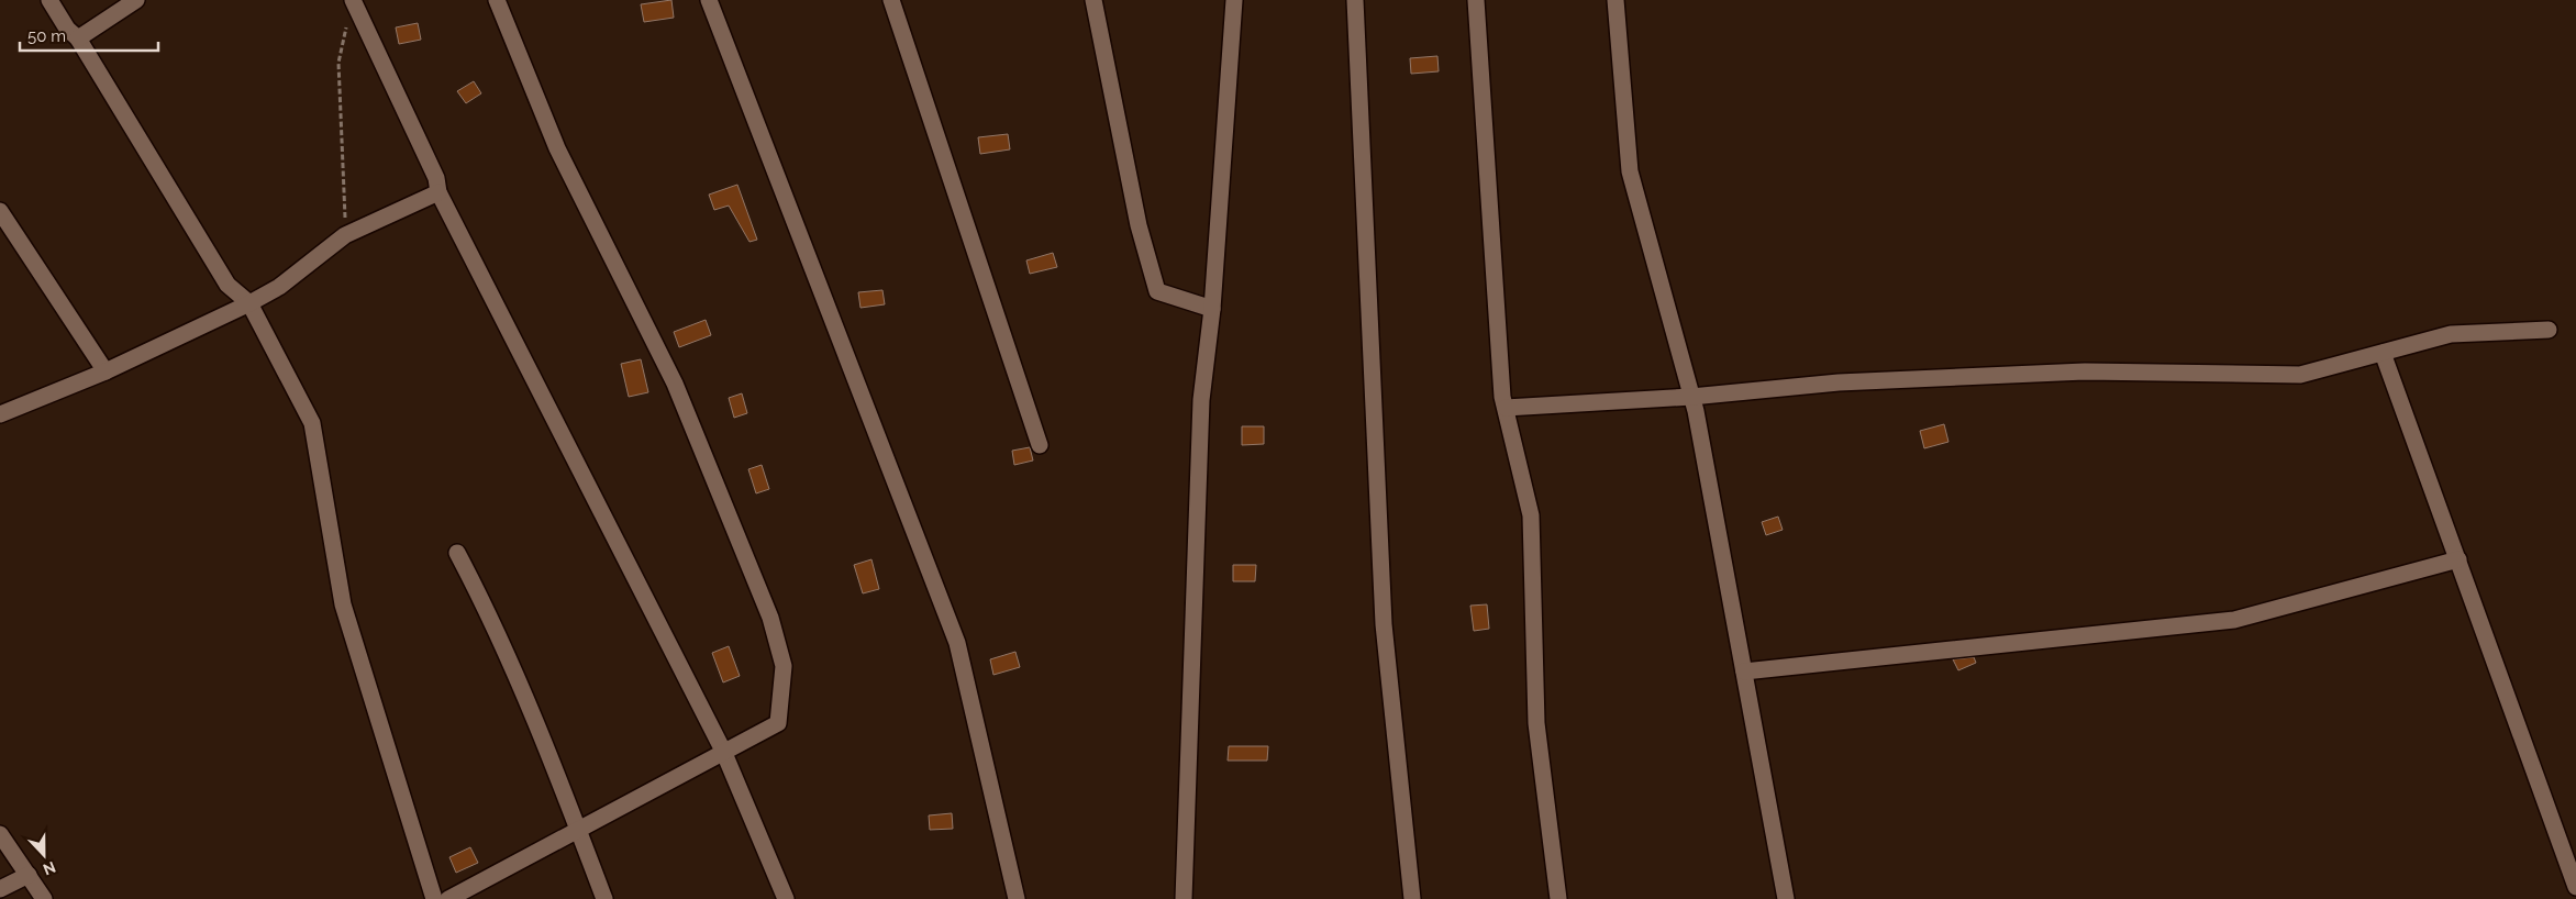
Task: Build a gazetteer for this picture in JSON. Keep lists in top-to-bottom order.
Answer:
{
  "scale_bar": "50 m",
  "north": "bottom"
}
